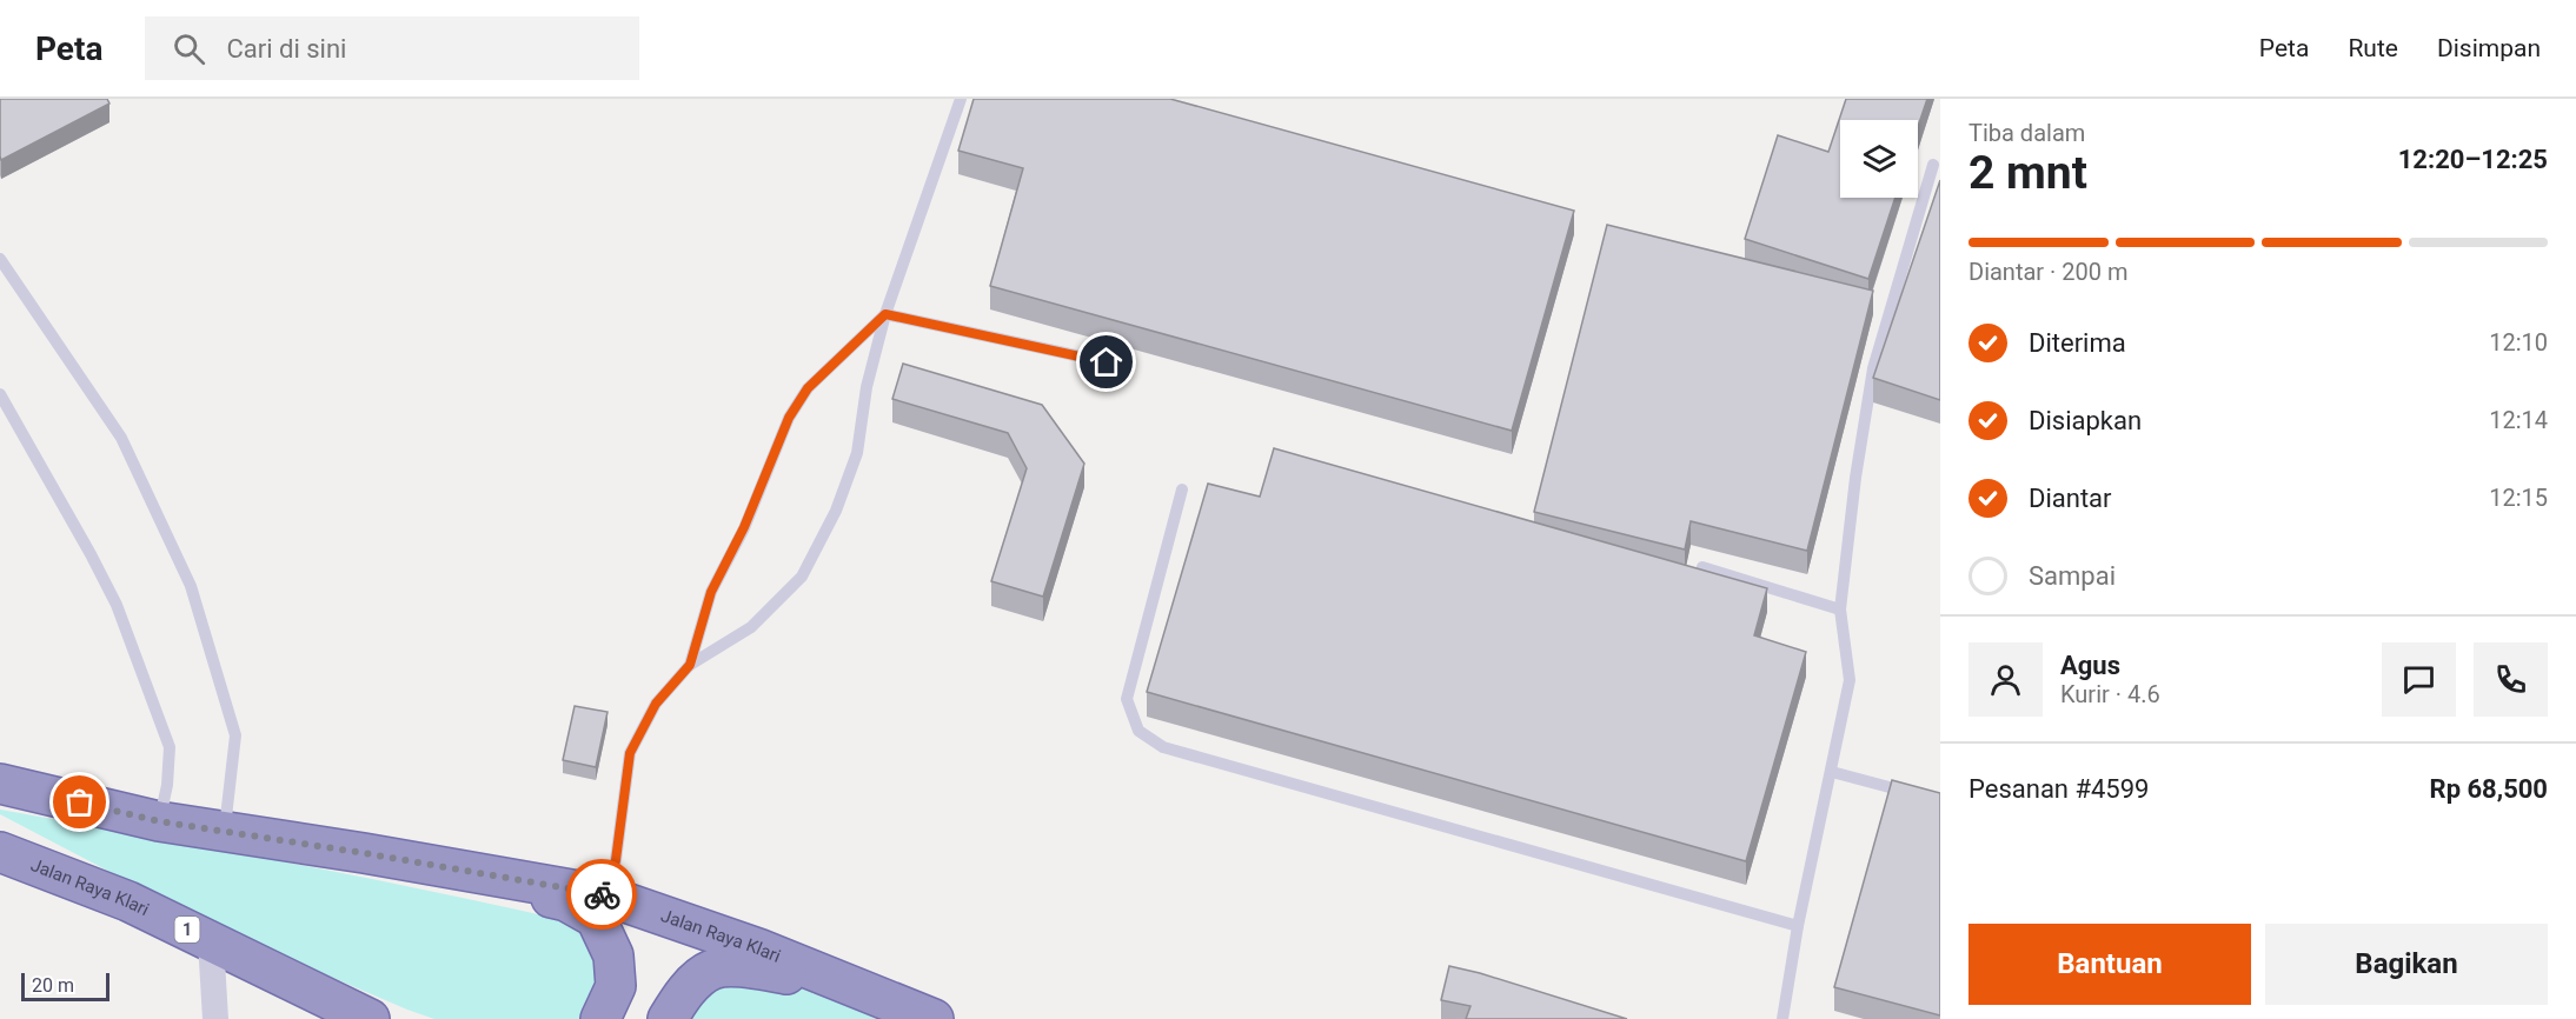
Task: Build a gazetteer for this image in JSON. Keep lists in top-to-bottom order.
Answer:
{
  "streets": {
    "highway": ["Jalan Raya Klari", "1"]
  },
  "scale_bar": "20 m",
  "page": {
    "header": "Peta",
    "search": "Cari di sini",
    "nav": ["Peta", "Rute", "Disimpan"],
    "heading": ["2 mnt", "Tiba dalam", "12:20–12:25"],
    "panel": [
      "Agus",
      "Kurir · 4.6",
      "Pesanan #4599",
      "Rp 68,500"
    ],
    "bar": "Diantar · 200 m",
    "list": [
      ["Diterima", "12:10"],
      ["Disiapkan", "12:14"],
      ["Diantar", "12:15"],
      "Sampai"
    ],
    "buttons": ["Bantuan", "Bagikan"],
    "scale": "20 m"
  }
}
